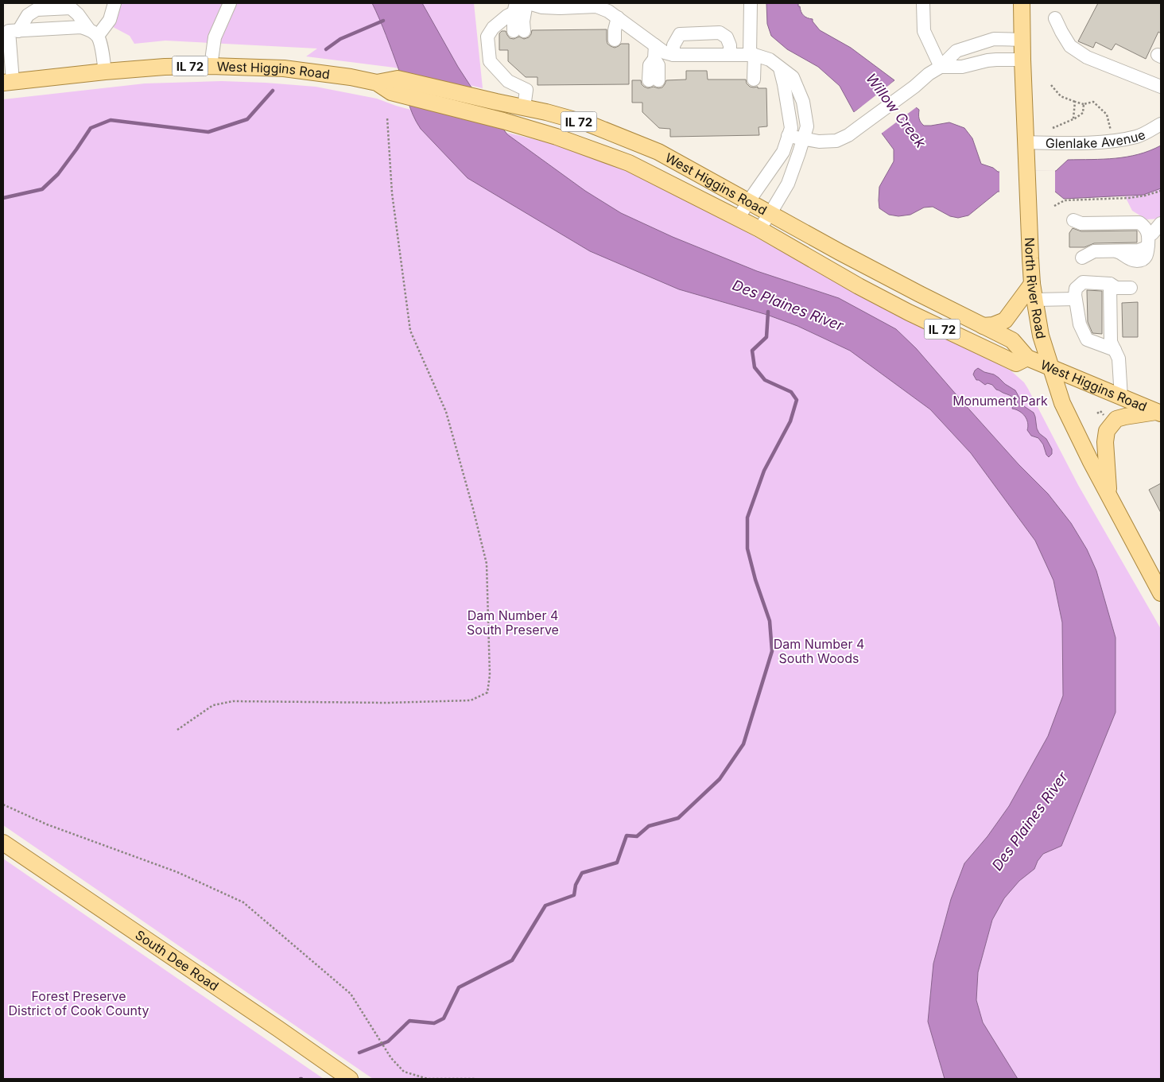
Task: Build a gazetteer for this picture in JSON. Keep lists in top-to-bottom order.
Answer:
{
  "streets": {
    "main road": [
      "IL 72",
      "West Higgins Road",
      "North River Road",
      "South Dee Road"
    ],
    "street": ["Glenlake Avenue"]
  },
  "crossings": [
    ["West Higgins Road", "North River Road"],
    ["Glenlake Avenue", "North River Road"]
  ],
  "water": ["Willow Creek", "Des Plaines River"],
  "parks": [
    "Monument Park",
    "Dam Number 4 South Preserve",
    "Dam Number 4 South Woods",
    "Forest Preserve District of Cook County"
  ]
}
